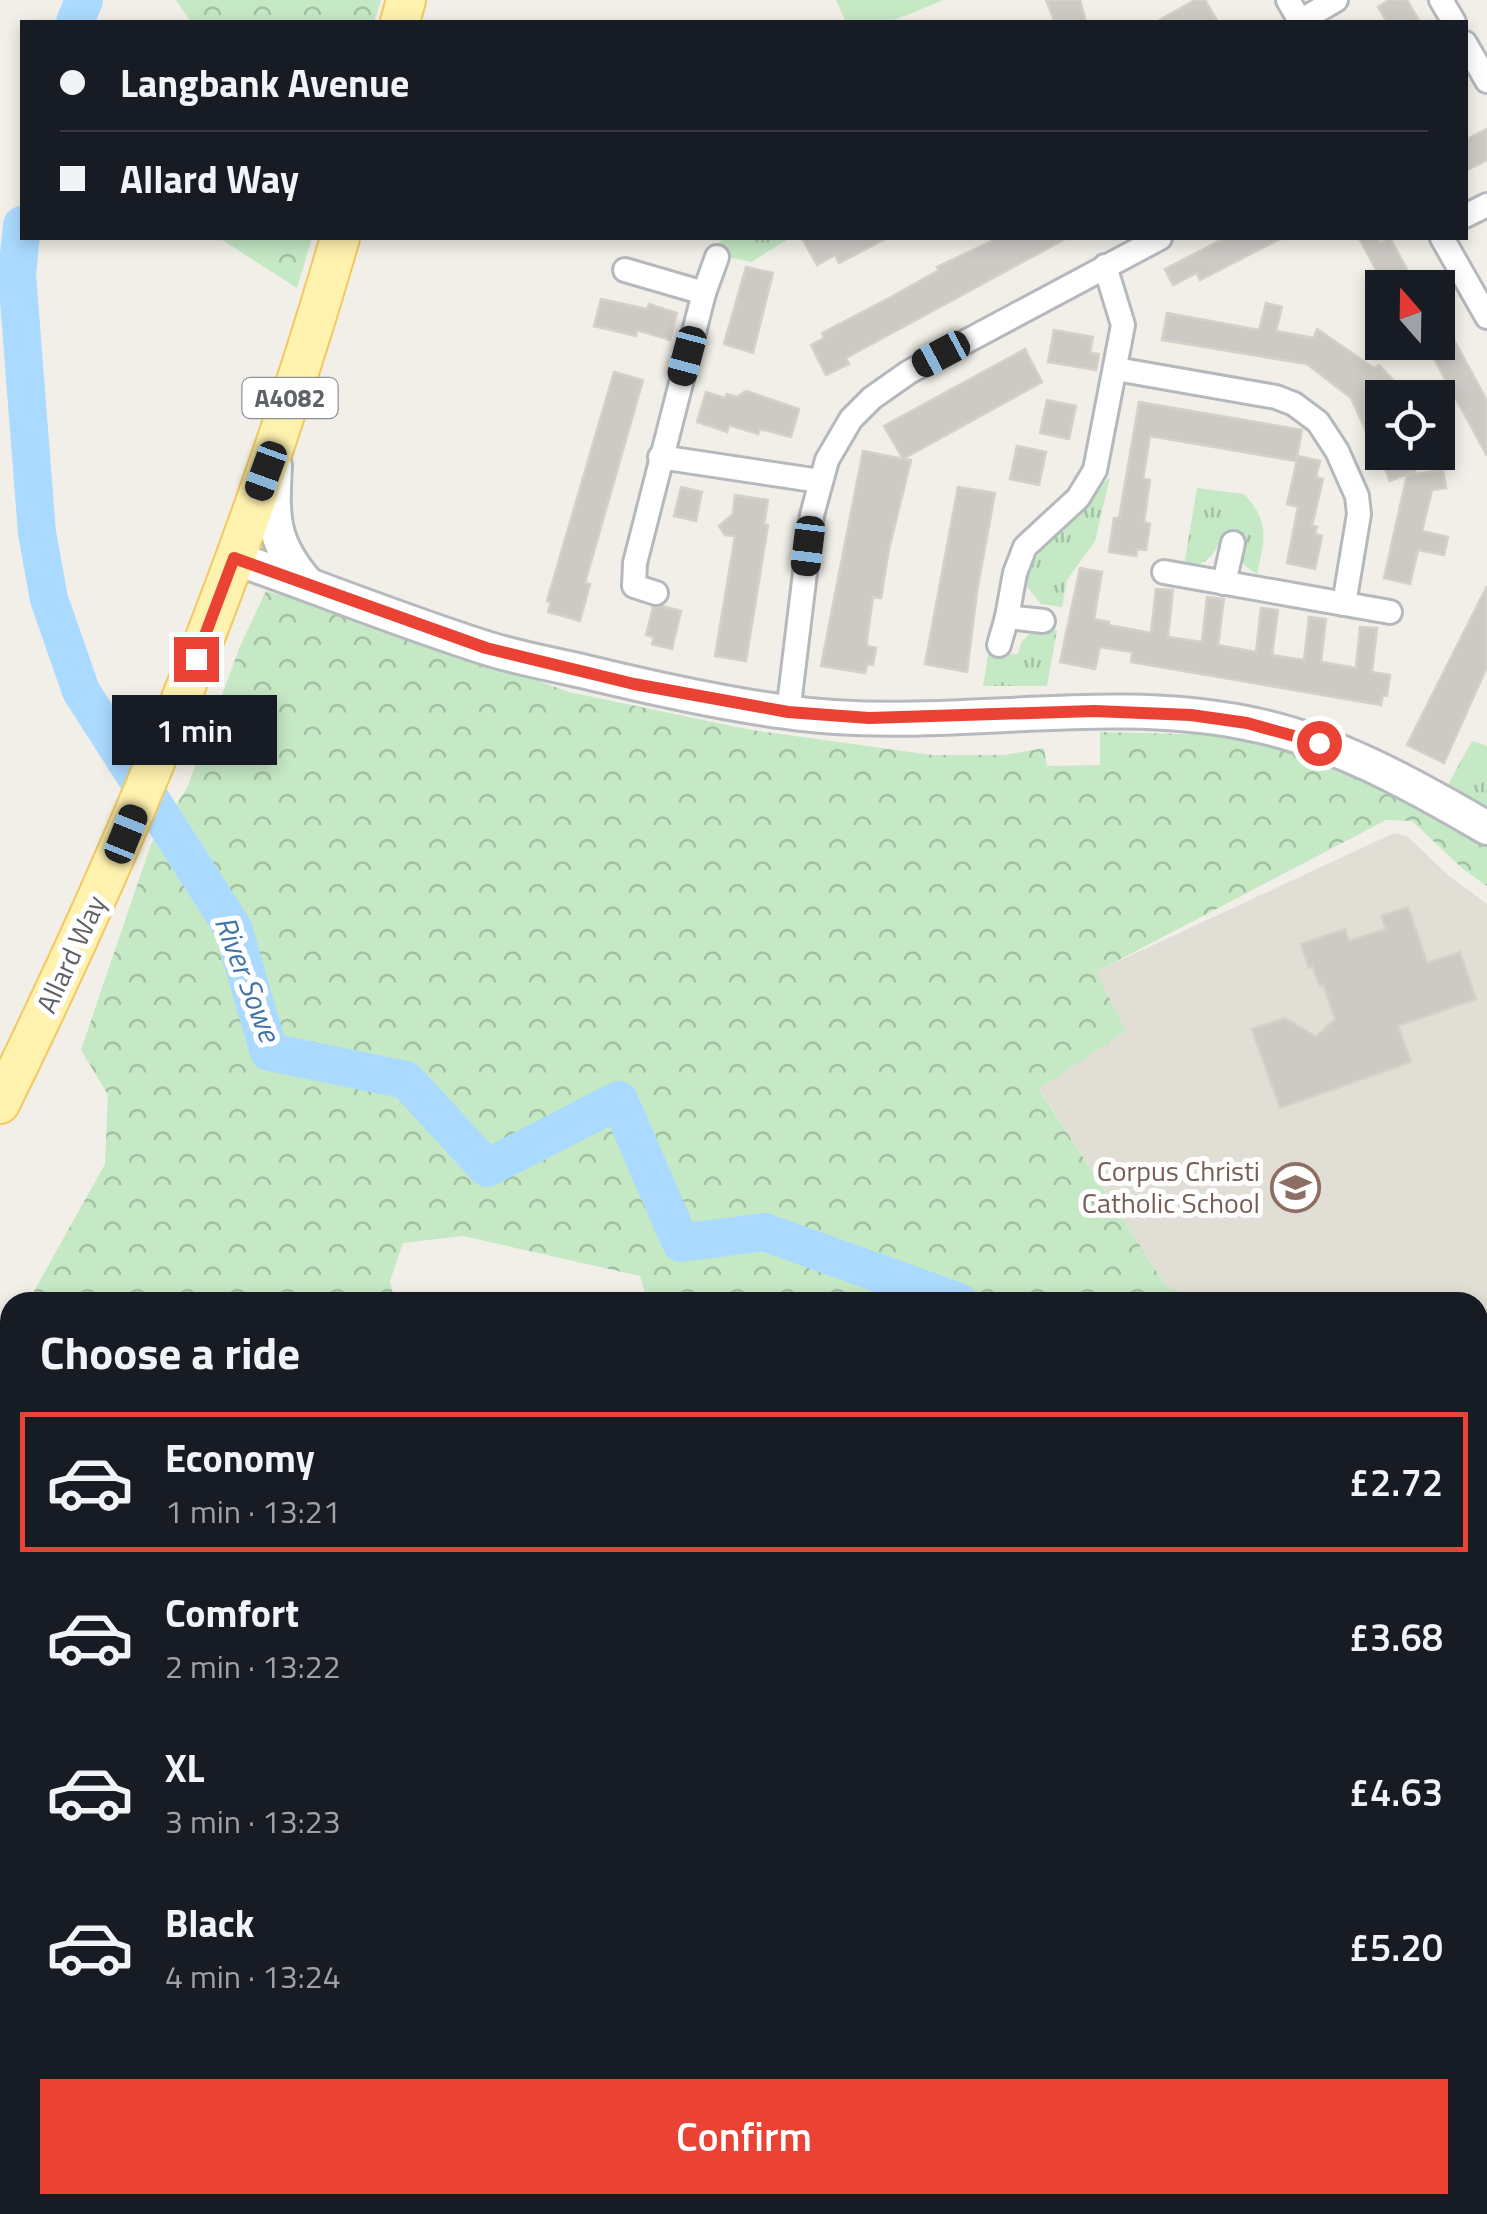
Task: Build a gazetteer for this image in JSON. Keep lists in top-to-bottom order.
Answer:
{
  "streets": {
    "main road": ["A4082", "Allard Way"]
  },
  "water": ["River Sowe"],
  "places": {
    "school or university": ["Corpus Christi Catholic School"]
  },
  "north": "top",
  "page": {
    "banner": ["Langbank Avenue", "Allard Way"],
    "bubble": "1 min",
    "heading": "Choose a ride",
    "list": [
      {
        "name": "Economy",
        "note": "1 min · 13:21",
        "value": "£2.72"
      },
      {
        "name": "Comfort",
        "note": "2 min · 13:22",
        "value": "£3.68"
      },
      {
        "name": "XL",
        "note": "3 min · 13:23",
        "value": "£4.63"
      },
      {
        "name": "Black",
        "note": "4 min · 13:24",
        "value": "£5.20"
      }
    ],
    "buttons": "Confirm"
  }
}
